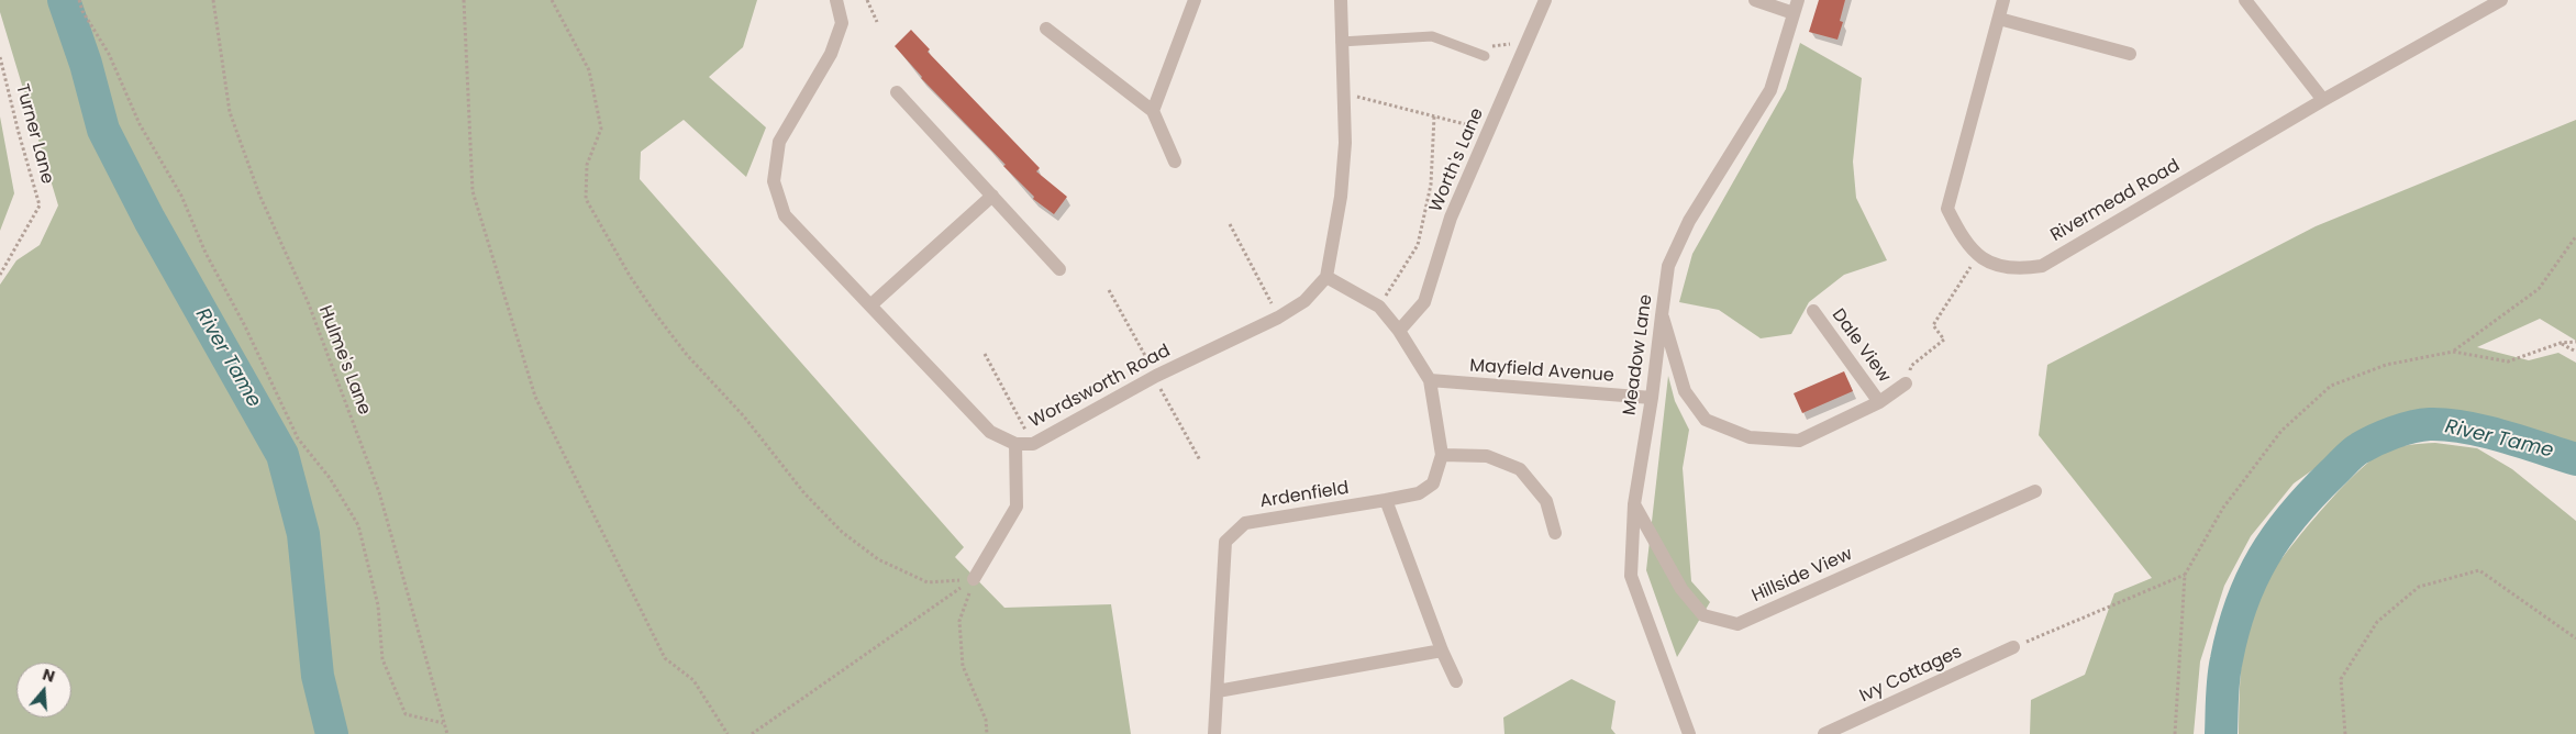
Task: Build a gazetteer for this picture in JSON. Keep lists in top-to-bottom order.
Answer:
{
  "streets": {
    "street": [
      "Worth's Lane",
      "Rivermead Road",
      "Dale View",
      "Meadow Lane",
      "Mayfield Avenue",
      "Wordsworth Road",
      "Ardenfield",
      "Hillside View",
      "Ivy Cottages"
    ],
    "path": ["Turner Lane", "Hulme's Lane"]
  },
  "crossings": [
    ["Dale View", "Meadow Lane"],
    ["Meadow Lane", "Mayfield Avenue"],
    ["Meadow Lane", "Hillside View"]
  ],
  "water": ["River Tame"],
  "north": "top"
}
